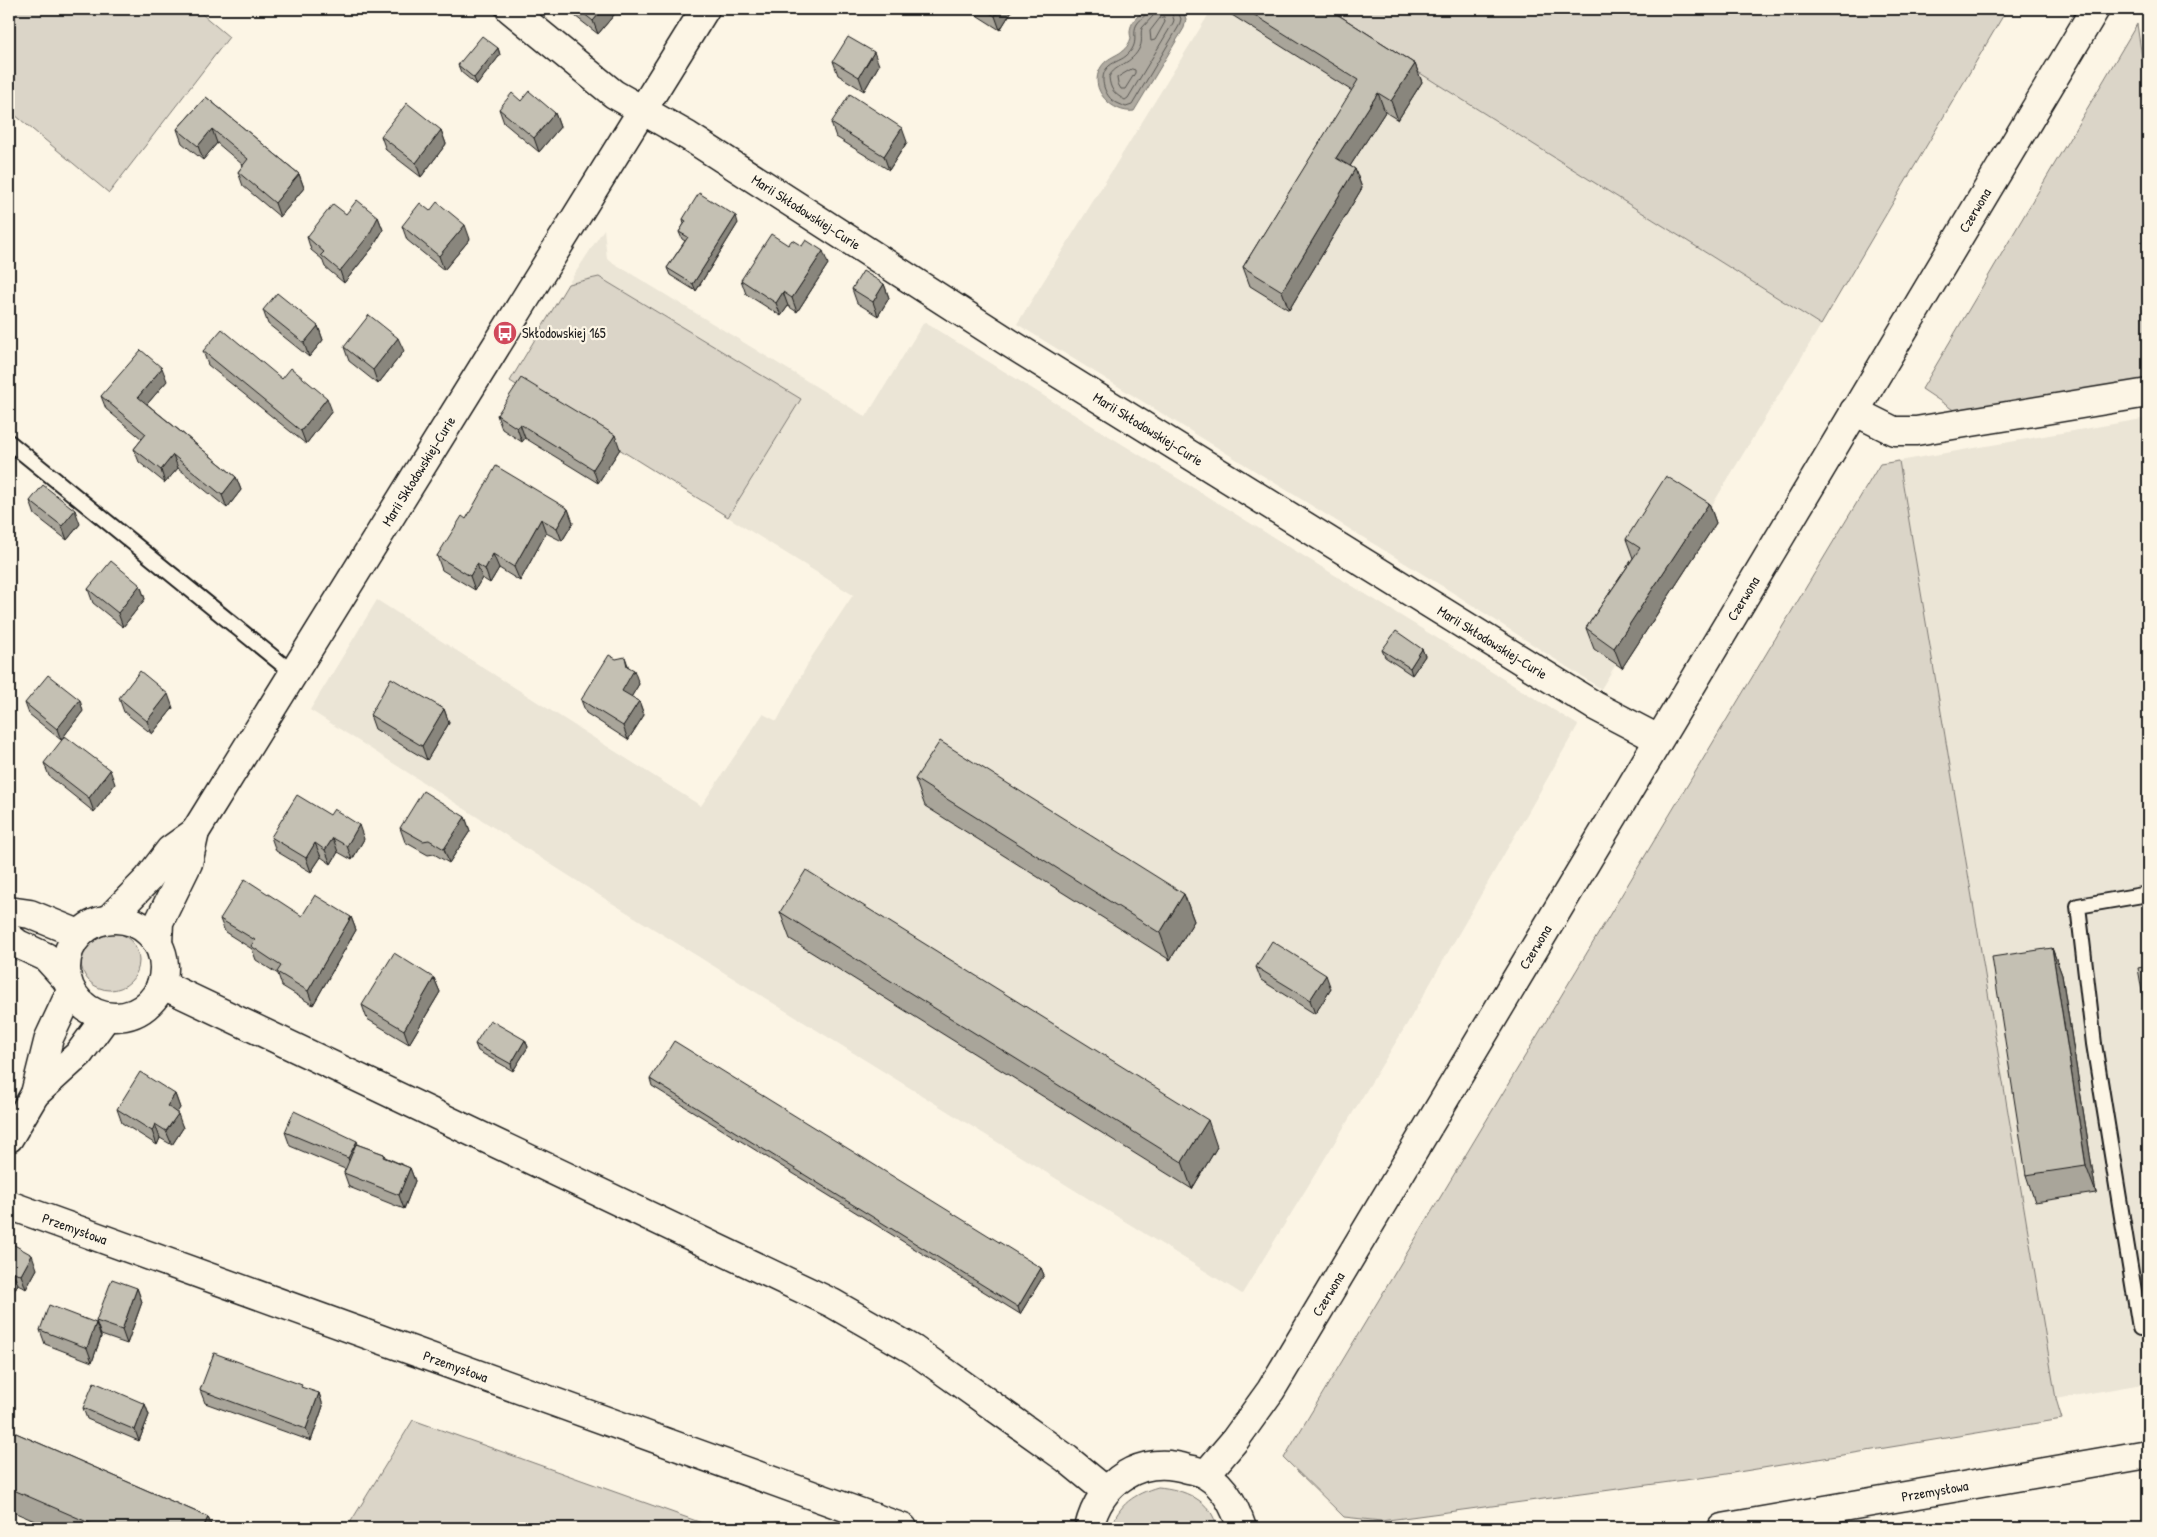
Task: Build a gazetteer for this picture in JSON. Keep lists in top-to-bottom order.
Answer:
{
  "streets": {
    "street": ["Czerwona", "Marii Skłodowskiej-Curie", "Przemysłowa"]
  },
  "crossings": [
    ["Czerwona", "Marii Skłodowskiej-Curie"]
  ],
  "places": {
    "bus stop": ["Skłodowskiej 165"]
  }
}
